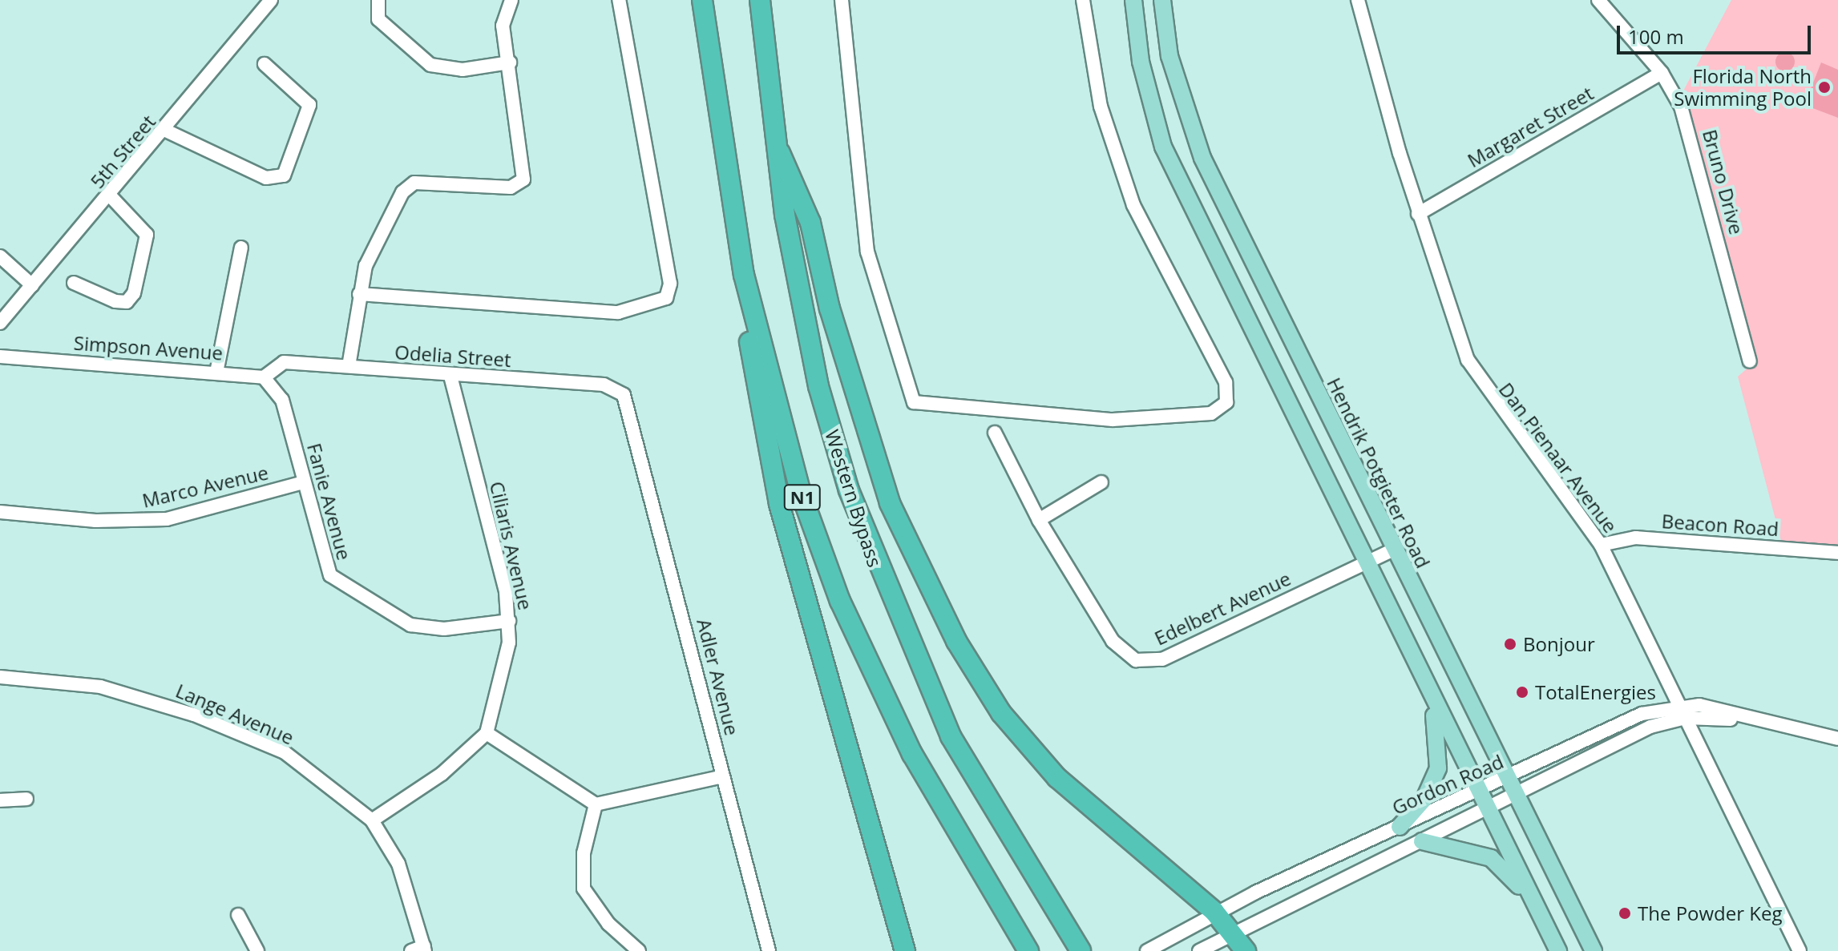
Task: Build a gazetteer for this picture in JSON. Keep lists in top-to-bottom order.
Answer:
{
  "streets": {
    "highway": ["N1", "Western Bypass"],
    "main road": ["Hendrik Potgieter Road"],
    "street": [
      "Margaret Street",
      "5th Street",
      "Bruno Drive",
      "Simpson Avenue",
      "Odelia Street",
      "Dan Pienaar Avenue",
      "Marco Avenue",
      "Fanie Avenue",
      "Beacon Road",
      "Ciliaris Avenue",
      "Edelbert Avenue",
      "Adler Avenue",
      "Lange Avenue",
      "Gordon Road"
    ]
  },
  "crossings": [
    ["Margaret Street", "Bruno Drive"],
    ["Margaret Street", "Dan Pienaar Avenue"],
    ["Simpson Avenue", "Odelia Street"],
    ["Simpson Avenue", "Fanie Avenue"],
    ["Odelia Street", "Fanie Avenue"],
    ["Odelia Street", "Ciliaris Avenue"],
    ["Odelia Street", "Adler Avenue"],
    ["Dan Pienaar Avenue", "Beacon Road"],
    ["Dan Pienaar Avenue", "Gordon Road"],
    ["Hendrik Potgieter Road", "Edelbert Avenue"],
    ["Hendrik Potgieter Road", "Gordon Road"],
    ["Marco Avenue", "Fanie Avenue"],
    ["Fanie Avenue", "Ciliaris Avenue"]
  ],
  "places": [
    "Florida North Swimming Pool",
    "Bonjour",
    "TotalEnergies",
    "The Powder Keg"
  ],
  "scale_bar": "100 m"
}
